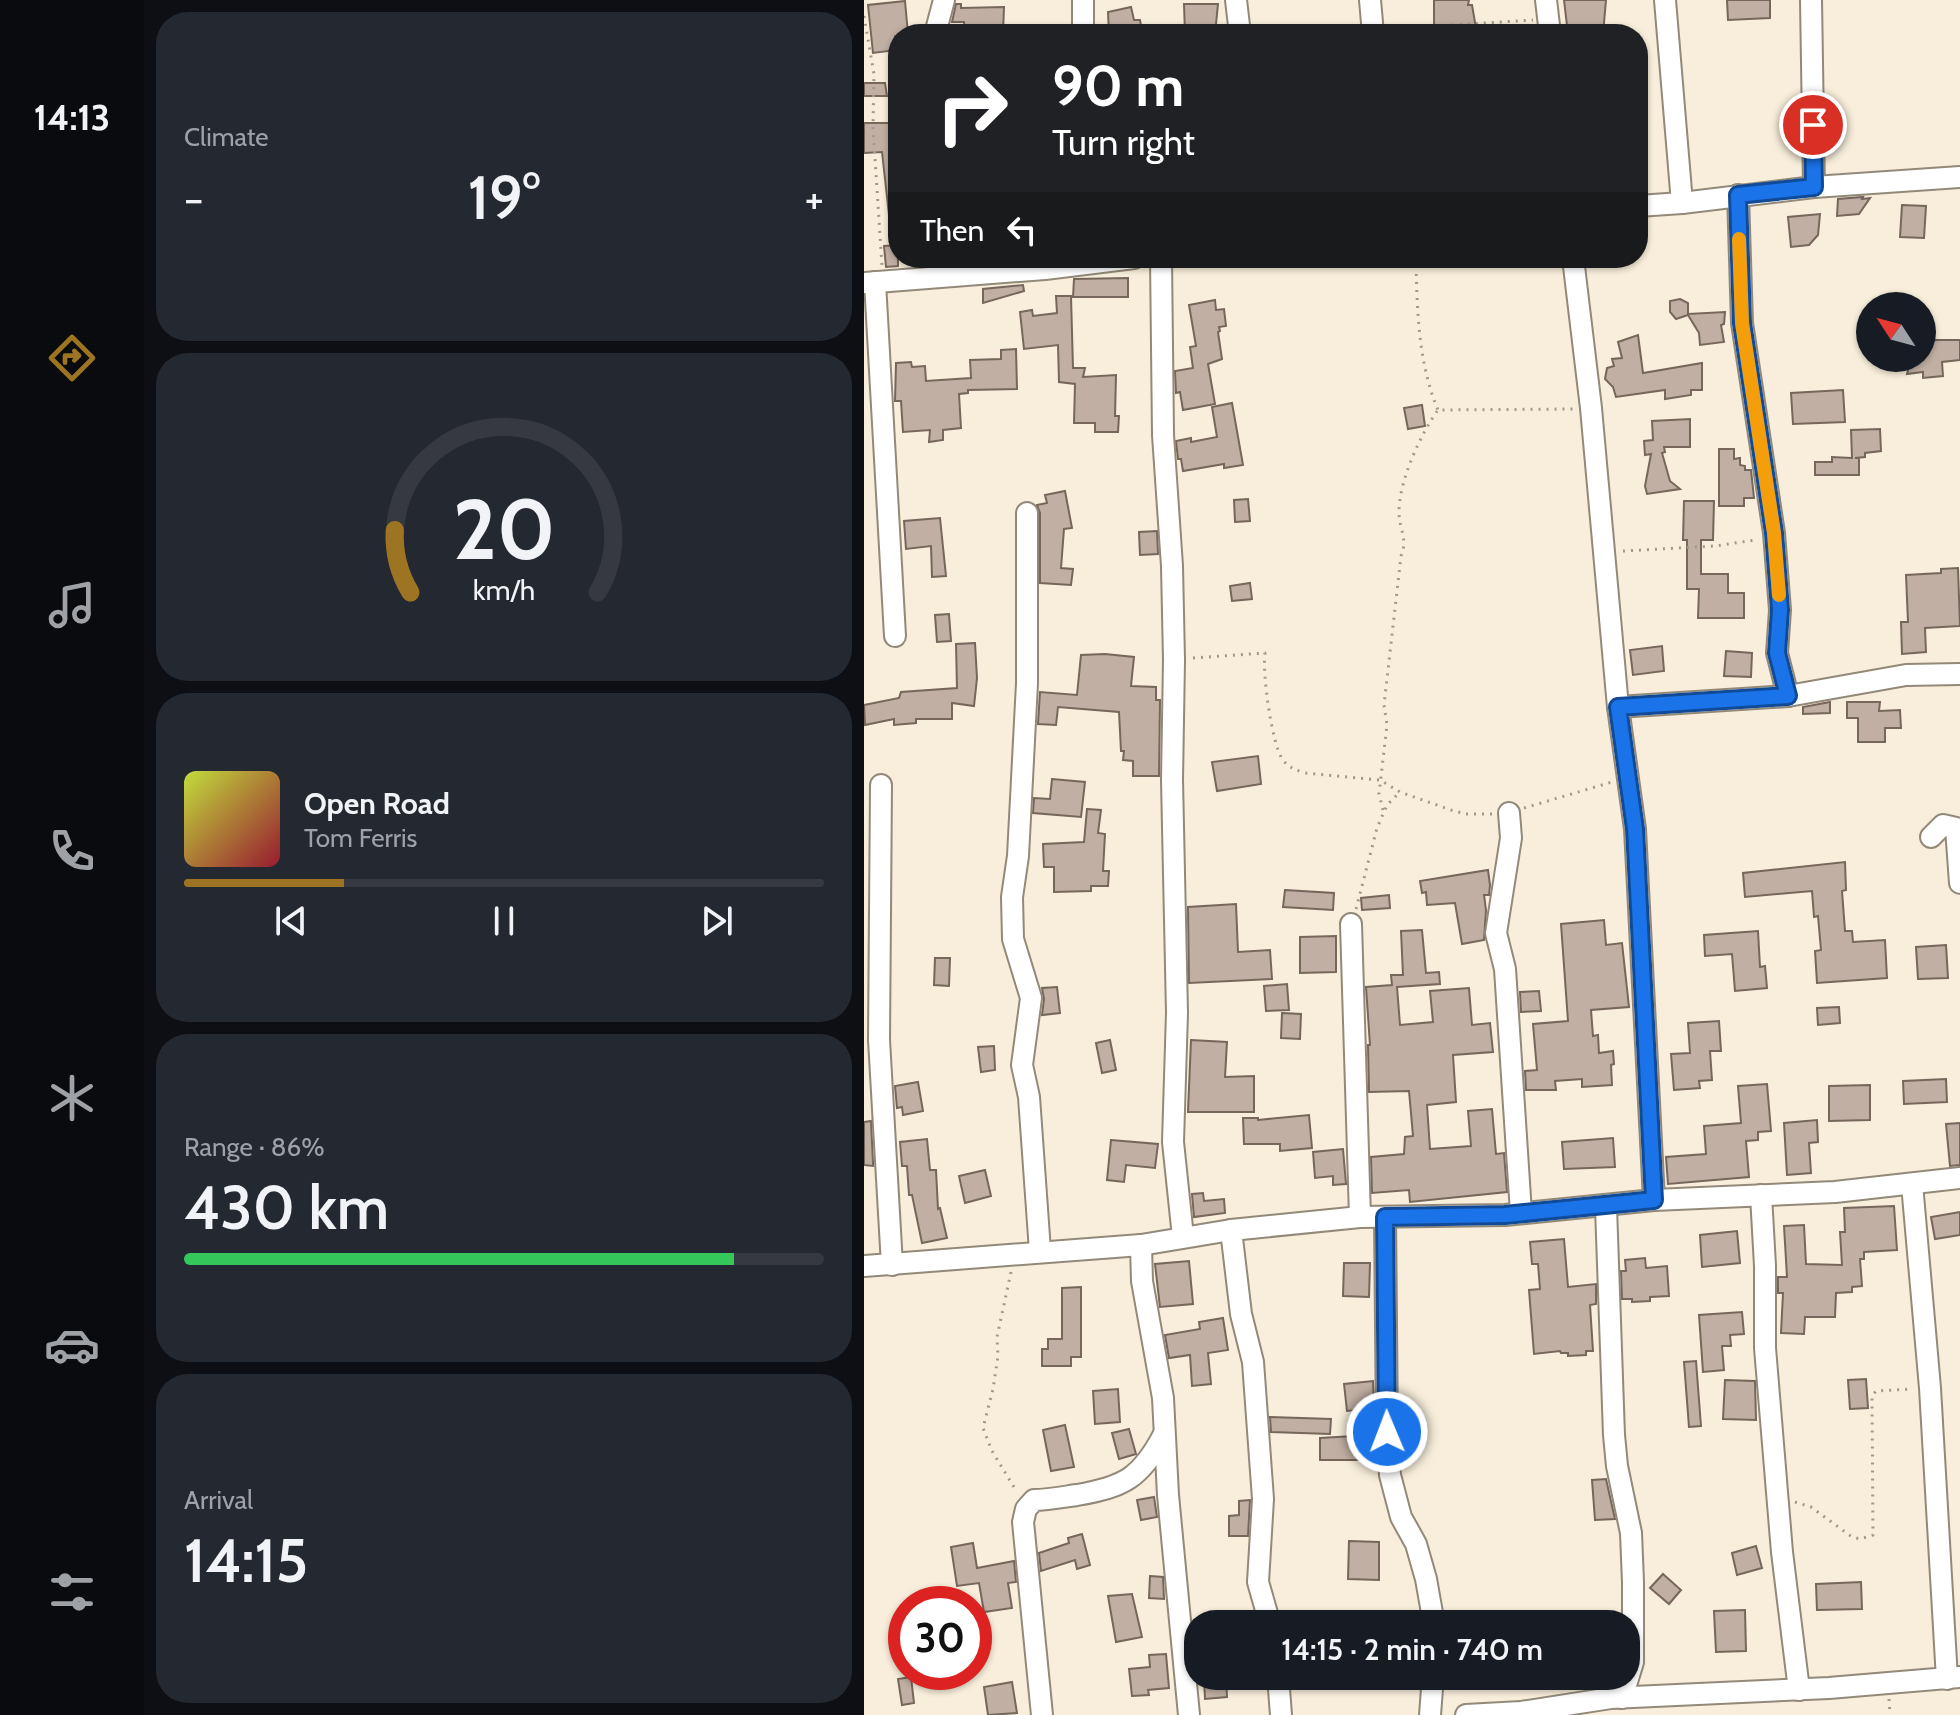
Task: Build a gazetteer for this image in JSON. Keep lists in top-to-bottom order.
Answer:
{
  "north": "top left",
  "page": {
    "tabs": "14:13",
    "tile": [
      "Climate",
      ["Range · 86%", "430 km"],
      ["Arrival", "14:15"]
    ],
    "turn": ["90 m", "Turn right"],
    "heat": ["−", "19°", "+"],
    "then": "Then",
    "song": ["Open Road", "Tom Ferris"],
    "limit": "30",
    "trip": "14:15 · 2 min · 740 m",
    "gauge": ["20", "km/h"]
  }
}
